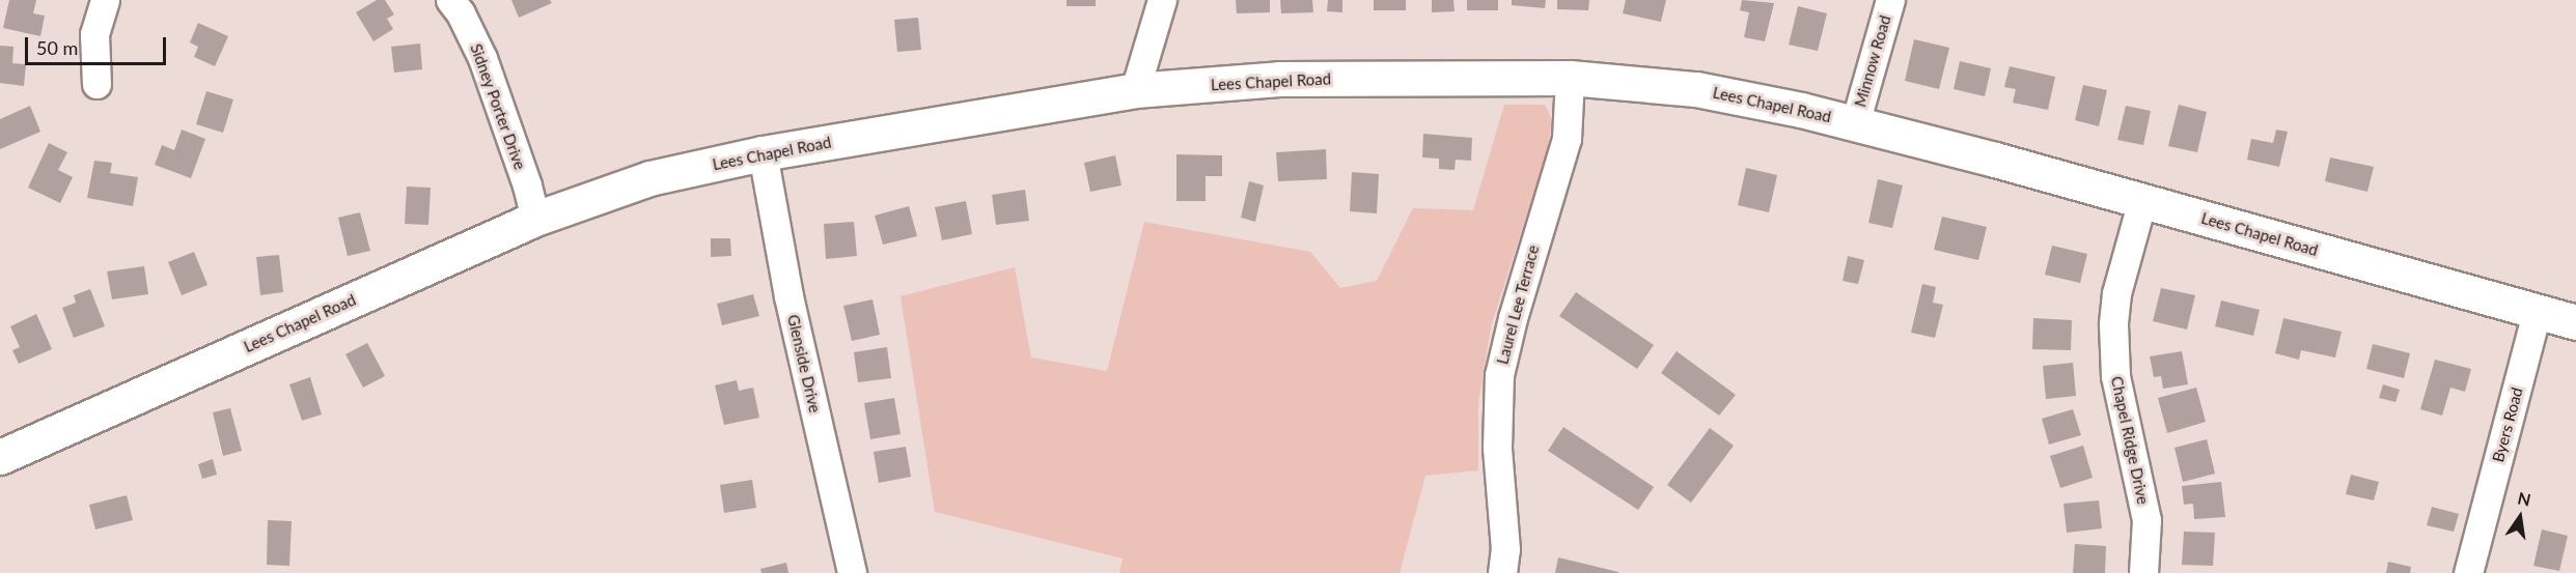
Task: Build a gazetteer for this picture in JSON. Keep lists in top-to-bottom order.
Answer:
{
  "streets": {
    "main road": ["Lees Chapel Road"],
    "street": [
      "Minnow Road",
      "Sidney Porter Drive",
      "Laurel Lee Terrace",
      "Glenside Drive",
      "Byers Road",
      "Chapel Ridge Drive"
    ]
  },
  "crossings": [
    ["Minnow Road", "Lees Chapel Road"],
    ["Lees Chapel Road", "Sidney Porter Drive"],
    ["Lees Chapel Road", "Laurel Lee Terrace"],
    ["Lees Chapel Road", "Glenside Drive"],
    ["Lees Chapel Road", "Byers Road"],
    ["Lees Chapel Road", "Chapel Ridge Drive"]
  ],
  "scale_bar": "50 m",
  "north": "top"
}
